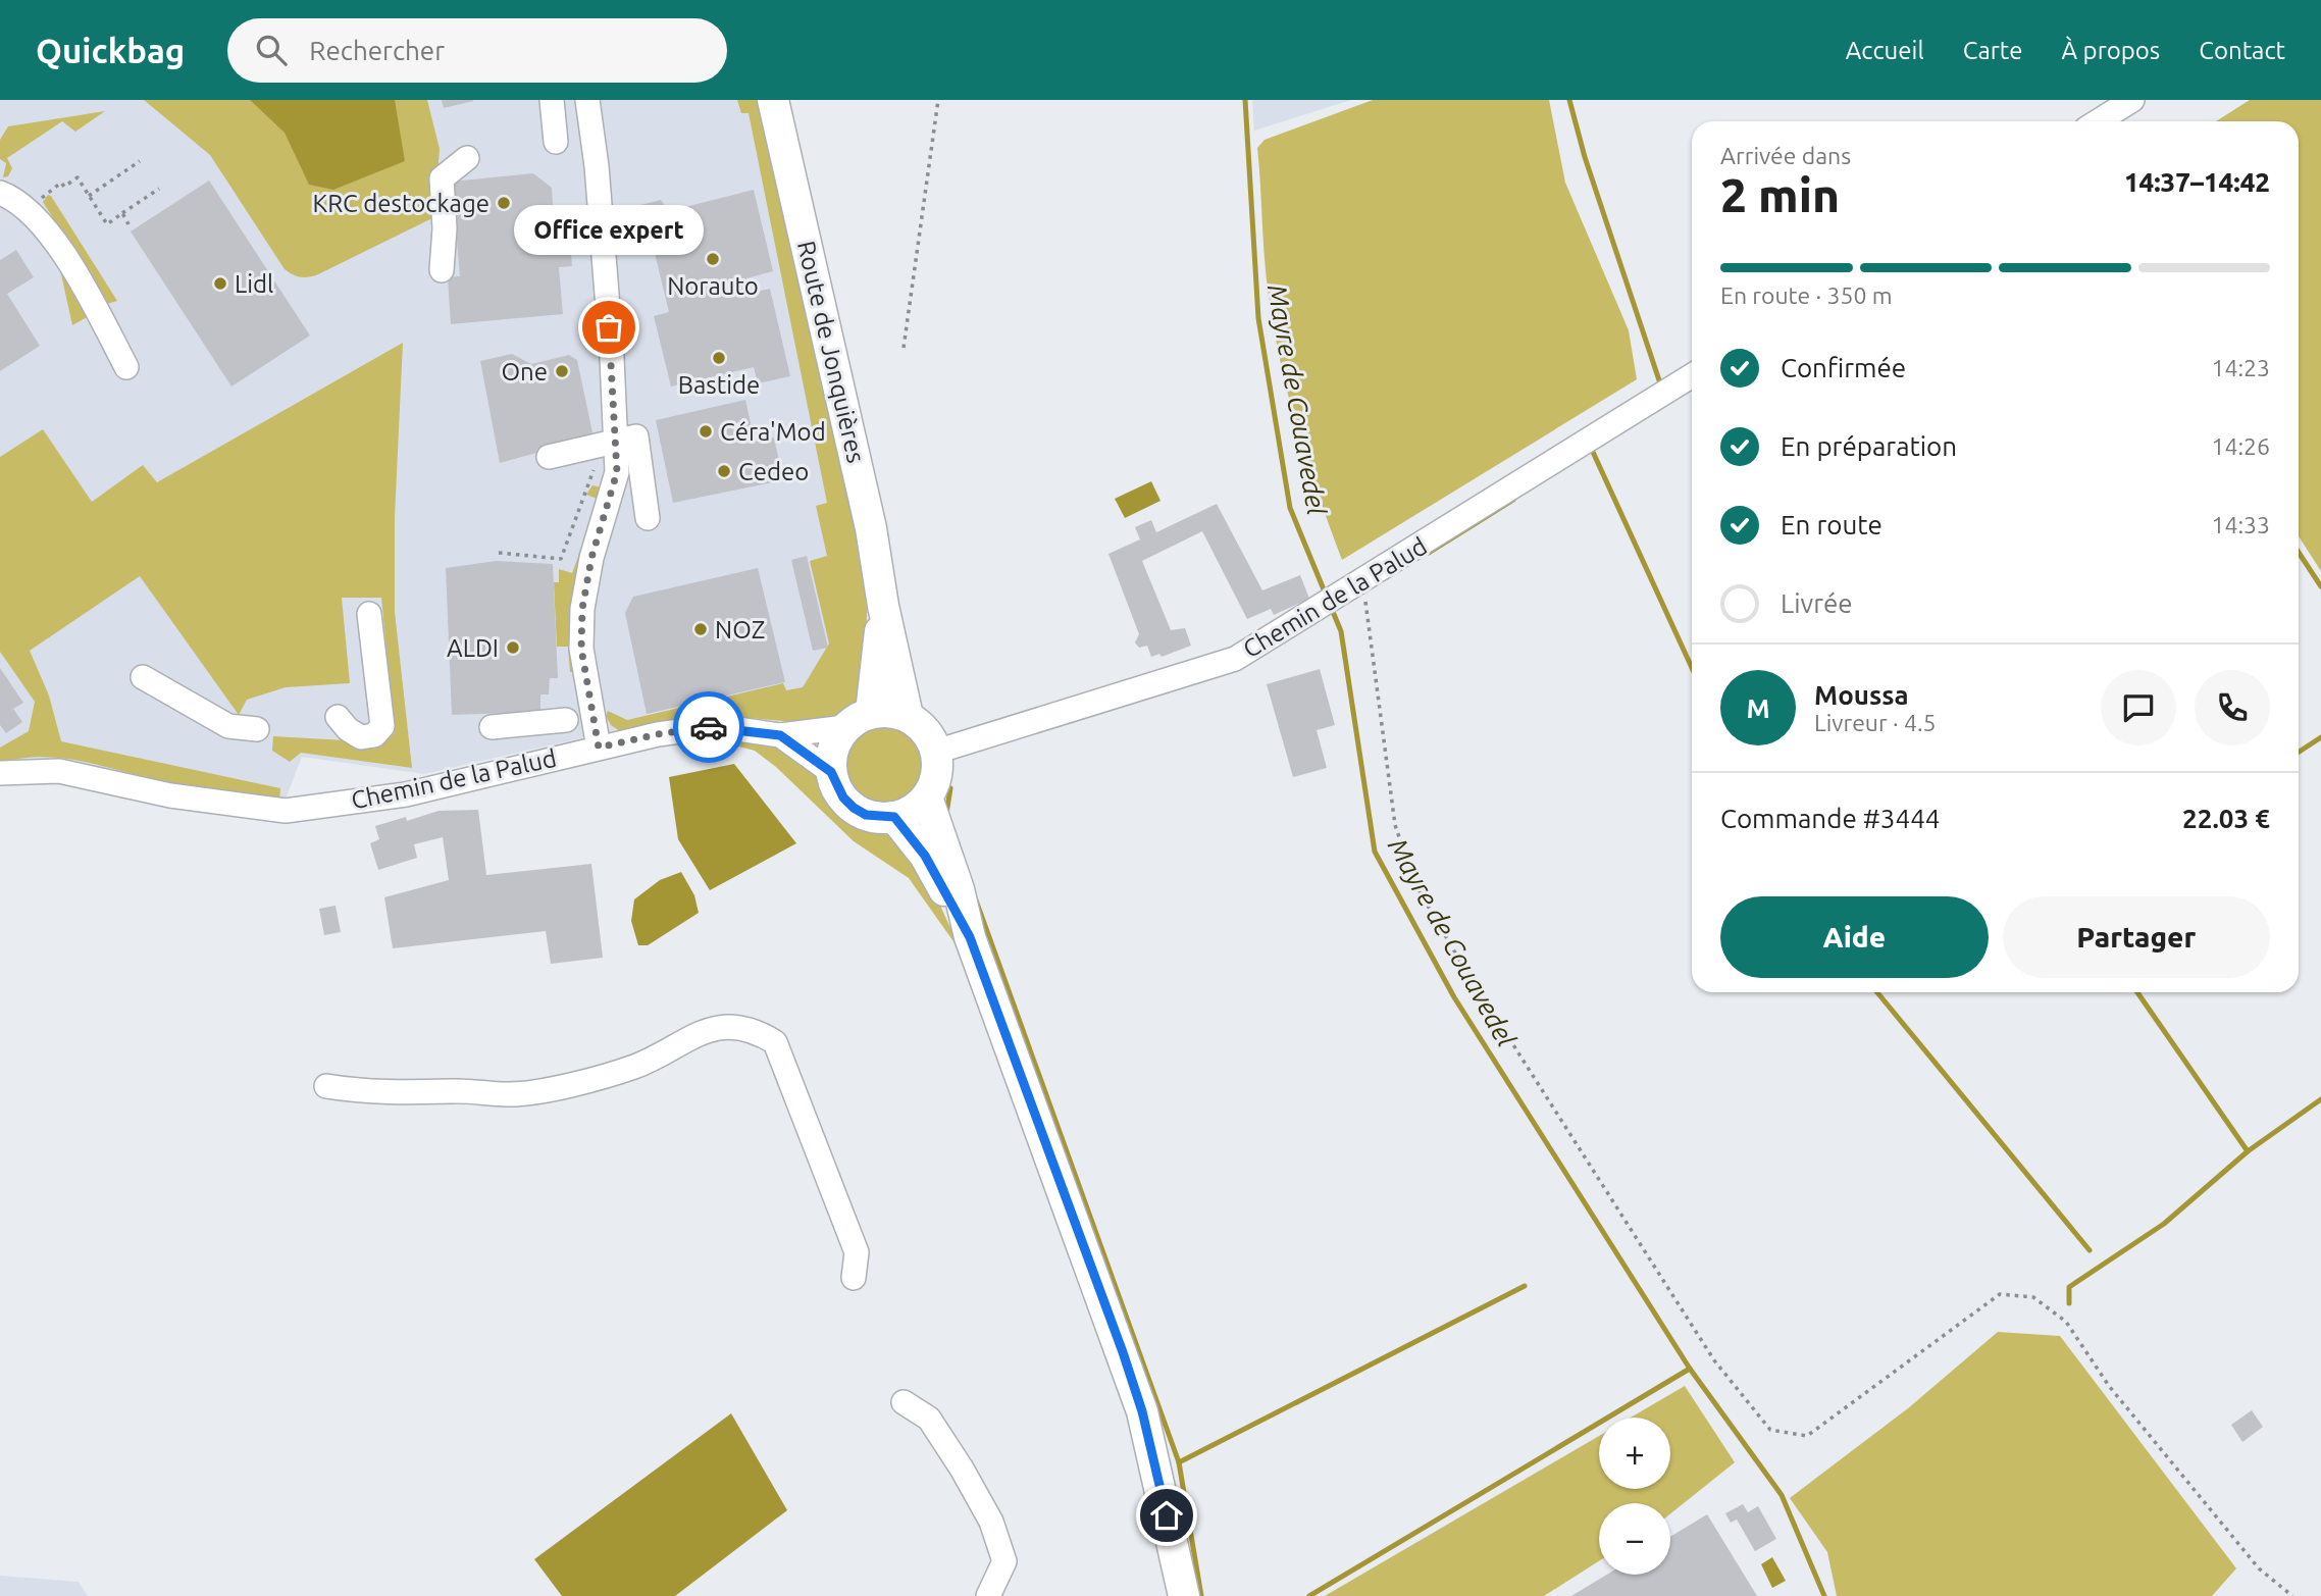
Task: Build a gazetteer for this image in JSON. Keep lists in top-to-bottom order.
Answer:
{
  "streets": {
    "main road": ["Route de Jonquières"],
    "street": ["Chemin de la Palud"]
  },
  "crossings": [
    ["Route de Jonquières", "Chemin de la Palud"]
  ],
  "water": ["Mayre de Couavedel"],
  "places": [
    "KRC destockage",
    "Norauto",
    "Lidl",
    "Office expert",
    "Bastide",
    "One",
    "Céra'Mod",
    "Cedeo",
    "NOZ",
    "ALDI"
  ],
  "page": {
    "header": "Quickbag",
    "search": "Rechercher",
    "nav": [
      "Accueil",
      "Carte",
      "À propos",
      "Contact"
    ],
    "heading": ["2 min", "Arrivée dans", "14:37–14:42"],
    "panel": [
      "Moussa",
      "Livreur · 4.5",
      "Commande #3444",
      "22.03 €"
    ],
    "bubble": "Office expert",
    "bar": "En route · 350 m",
    "list": [
      ["Confirmée", "14:23"],
      ["En préparation", "14:26"],
      ["En route", "14:33"],
      "Livrée"
    ],
    "round": "M",
    "buttons": ["Aide", "Partager"],
    "map_buttons": ["+", "−"]
  }
}
